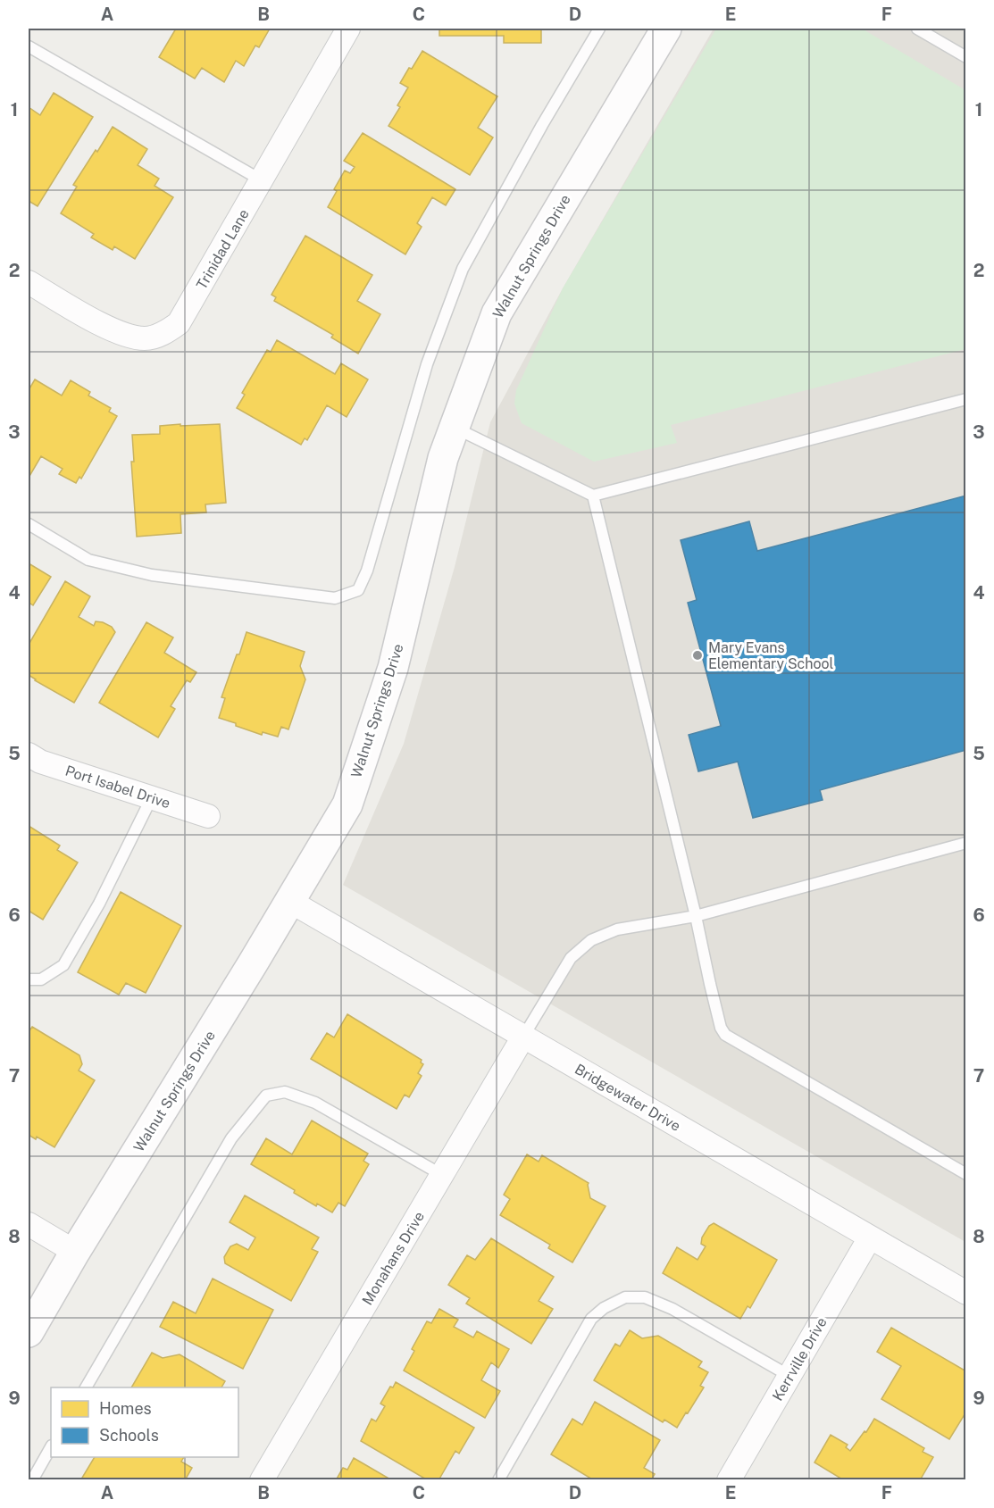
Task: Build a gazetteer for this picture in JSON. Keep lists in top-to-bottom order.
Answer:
{
  "streets": {
    "street": [
      "Trinidad Lane",
      "Walnut Springs Drive",
      "Port Isabel Drive",
      "Bridgewater Drive",
      "Monahans Drive",
      "Kerrville Drive"
    ]
  },
  "crossings": [
    ["Walnut Springs Drive", "Bridgewater Drive"],
    ["Bridgewater Drive", "Monahans Drive"],
    ["Bridgewater Drive", "Kerrville Drive"]
  ],
  "places": ["Mary Evans Elementary School"],
  "legend": ["Homes", "Schools"],
  "grid": {
    "columns": [
      "A",
      "B",
      "C",
      "D",
      "E",
      "F"
    ],
    "rows": [
      "1",
      "2",
      "3",
      "4",
      "5",
      "6",
      "7",
      "8",
      "9"
    ]
  }
}
